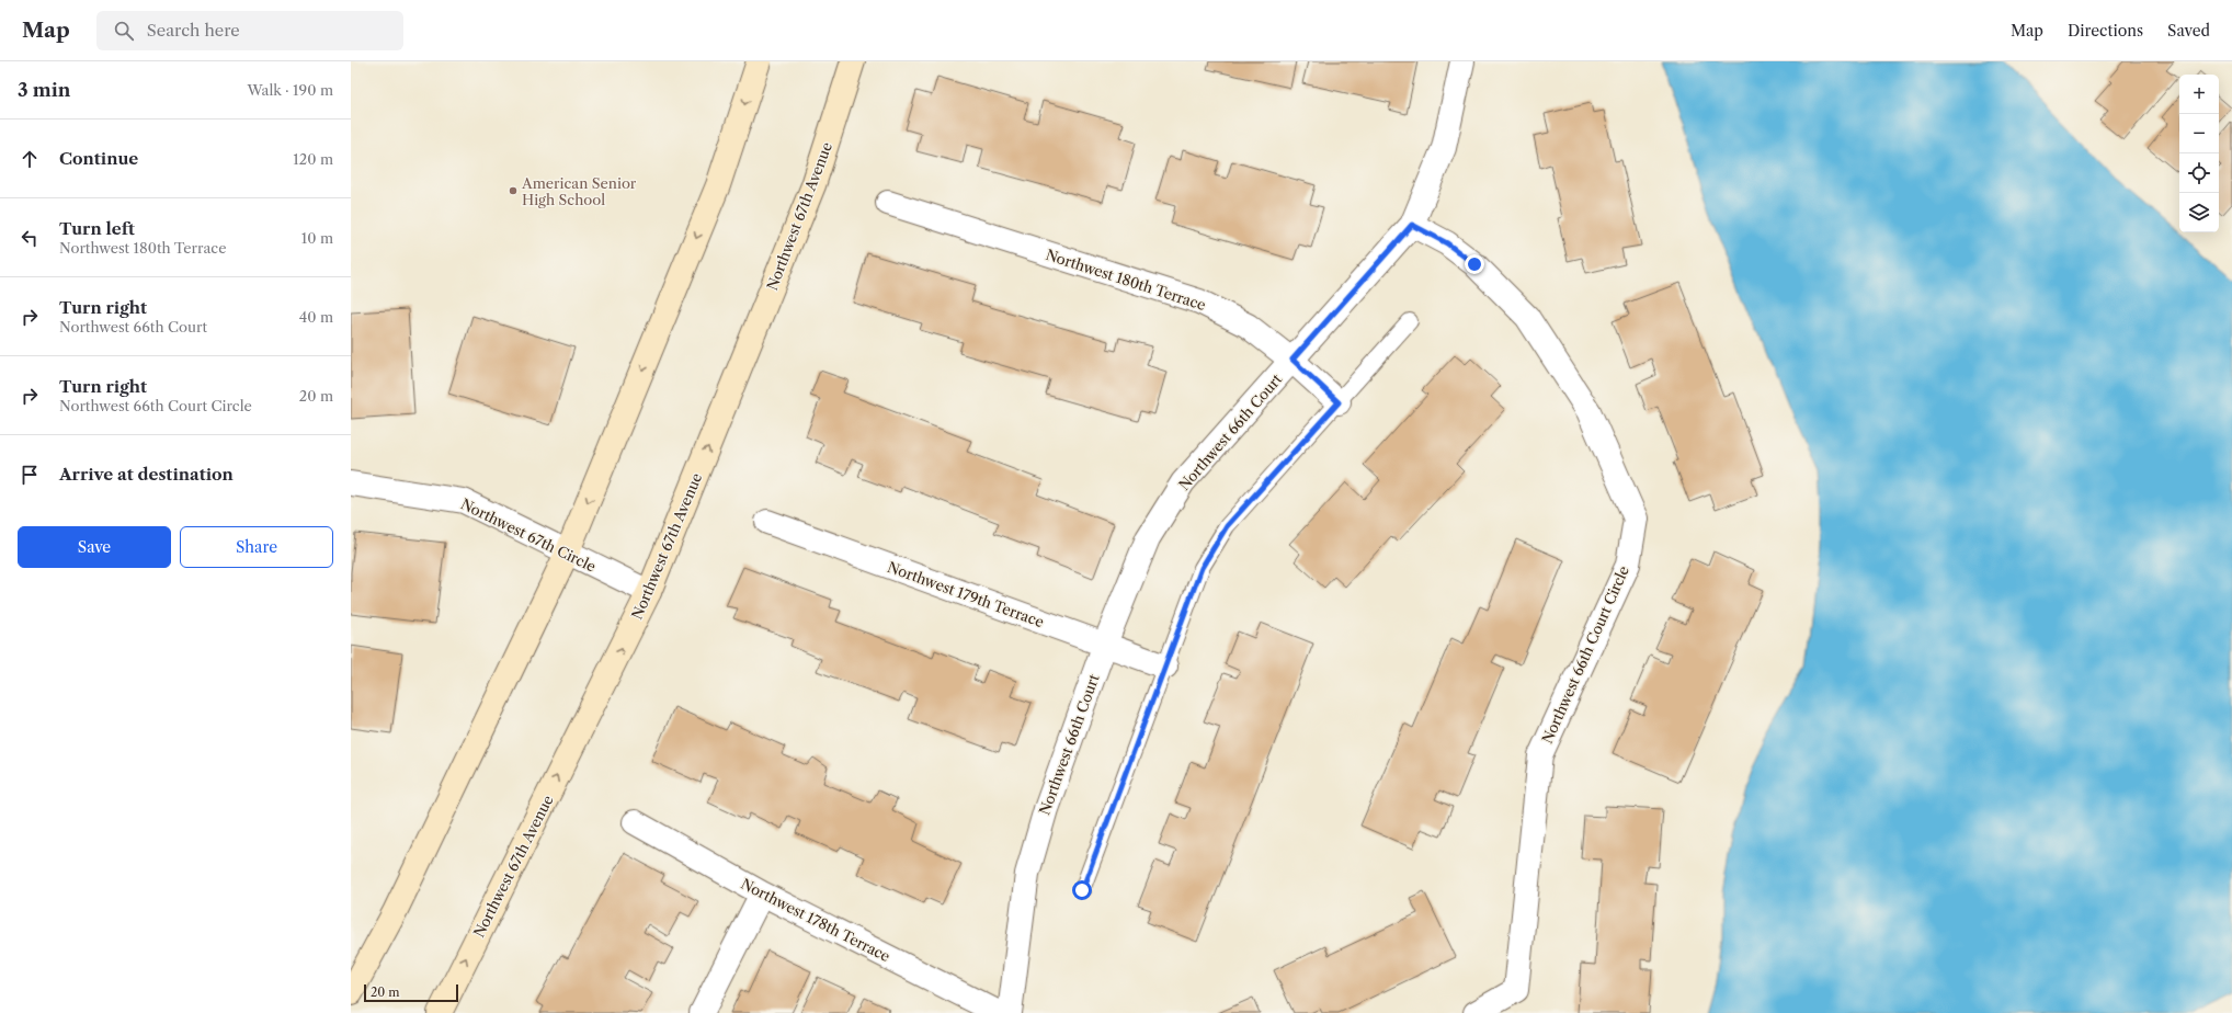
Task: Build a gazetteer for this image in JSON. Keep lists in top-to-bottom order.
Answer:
{
  "streets": {
    "main road": ["Northwest 67th Avenue"],
    "street": [
      "Northwest 180th Terrace",
      "Northwest 66th Court",
      "Northwest 67th Circle",
      "Northwest 179th Terrace",
      "Northwest 66th Court Circle",
      "Northwest 178th Terrace"
    ]
  },
  "crossings": [
    ["Northwest 67th Avenue", "Northwest 67th Circle"],
    ["Northwest 180th Terrace", "Northwest 66th Court"],
    ["Northwest 66th Court", "Northwest 179th Terrace"],
    ["Northwest 66th Court", "Northwest 66th Court Circle"]
  ],
  "places": ["American Senior High School"],
  "scale_bar": "20 m",
  "page": {
    "header": "Map",
    "search": "Search here",
    "nav": ["Map", "Directions", "Saved"],
    "heading": ["3 min", "Walk · 190 m"],
    "map_buttons": ["+", "−"],
    "list": [
      ["Continue", "120 m"],
      ["Turn left", "Northwest 180th Terrace", "10 m"],
      ["Turn right", "Northwest 66th Court", "40 m"],
      ["Turn right", "Northwest 66th Court Circle", "20 m"],
      "Arrive at destination"
    ],
    "buttons": ["Save", "Share"],
    "scale": "20 m"
  }
}
